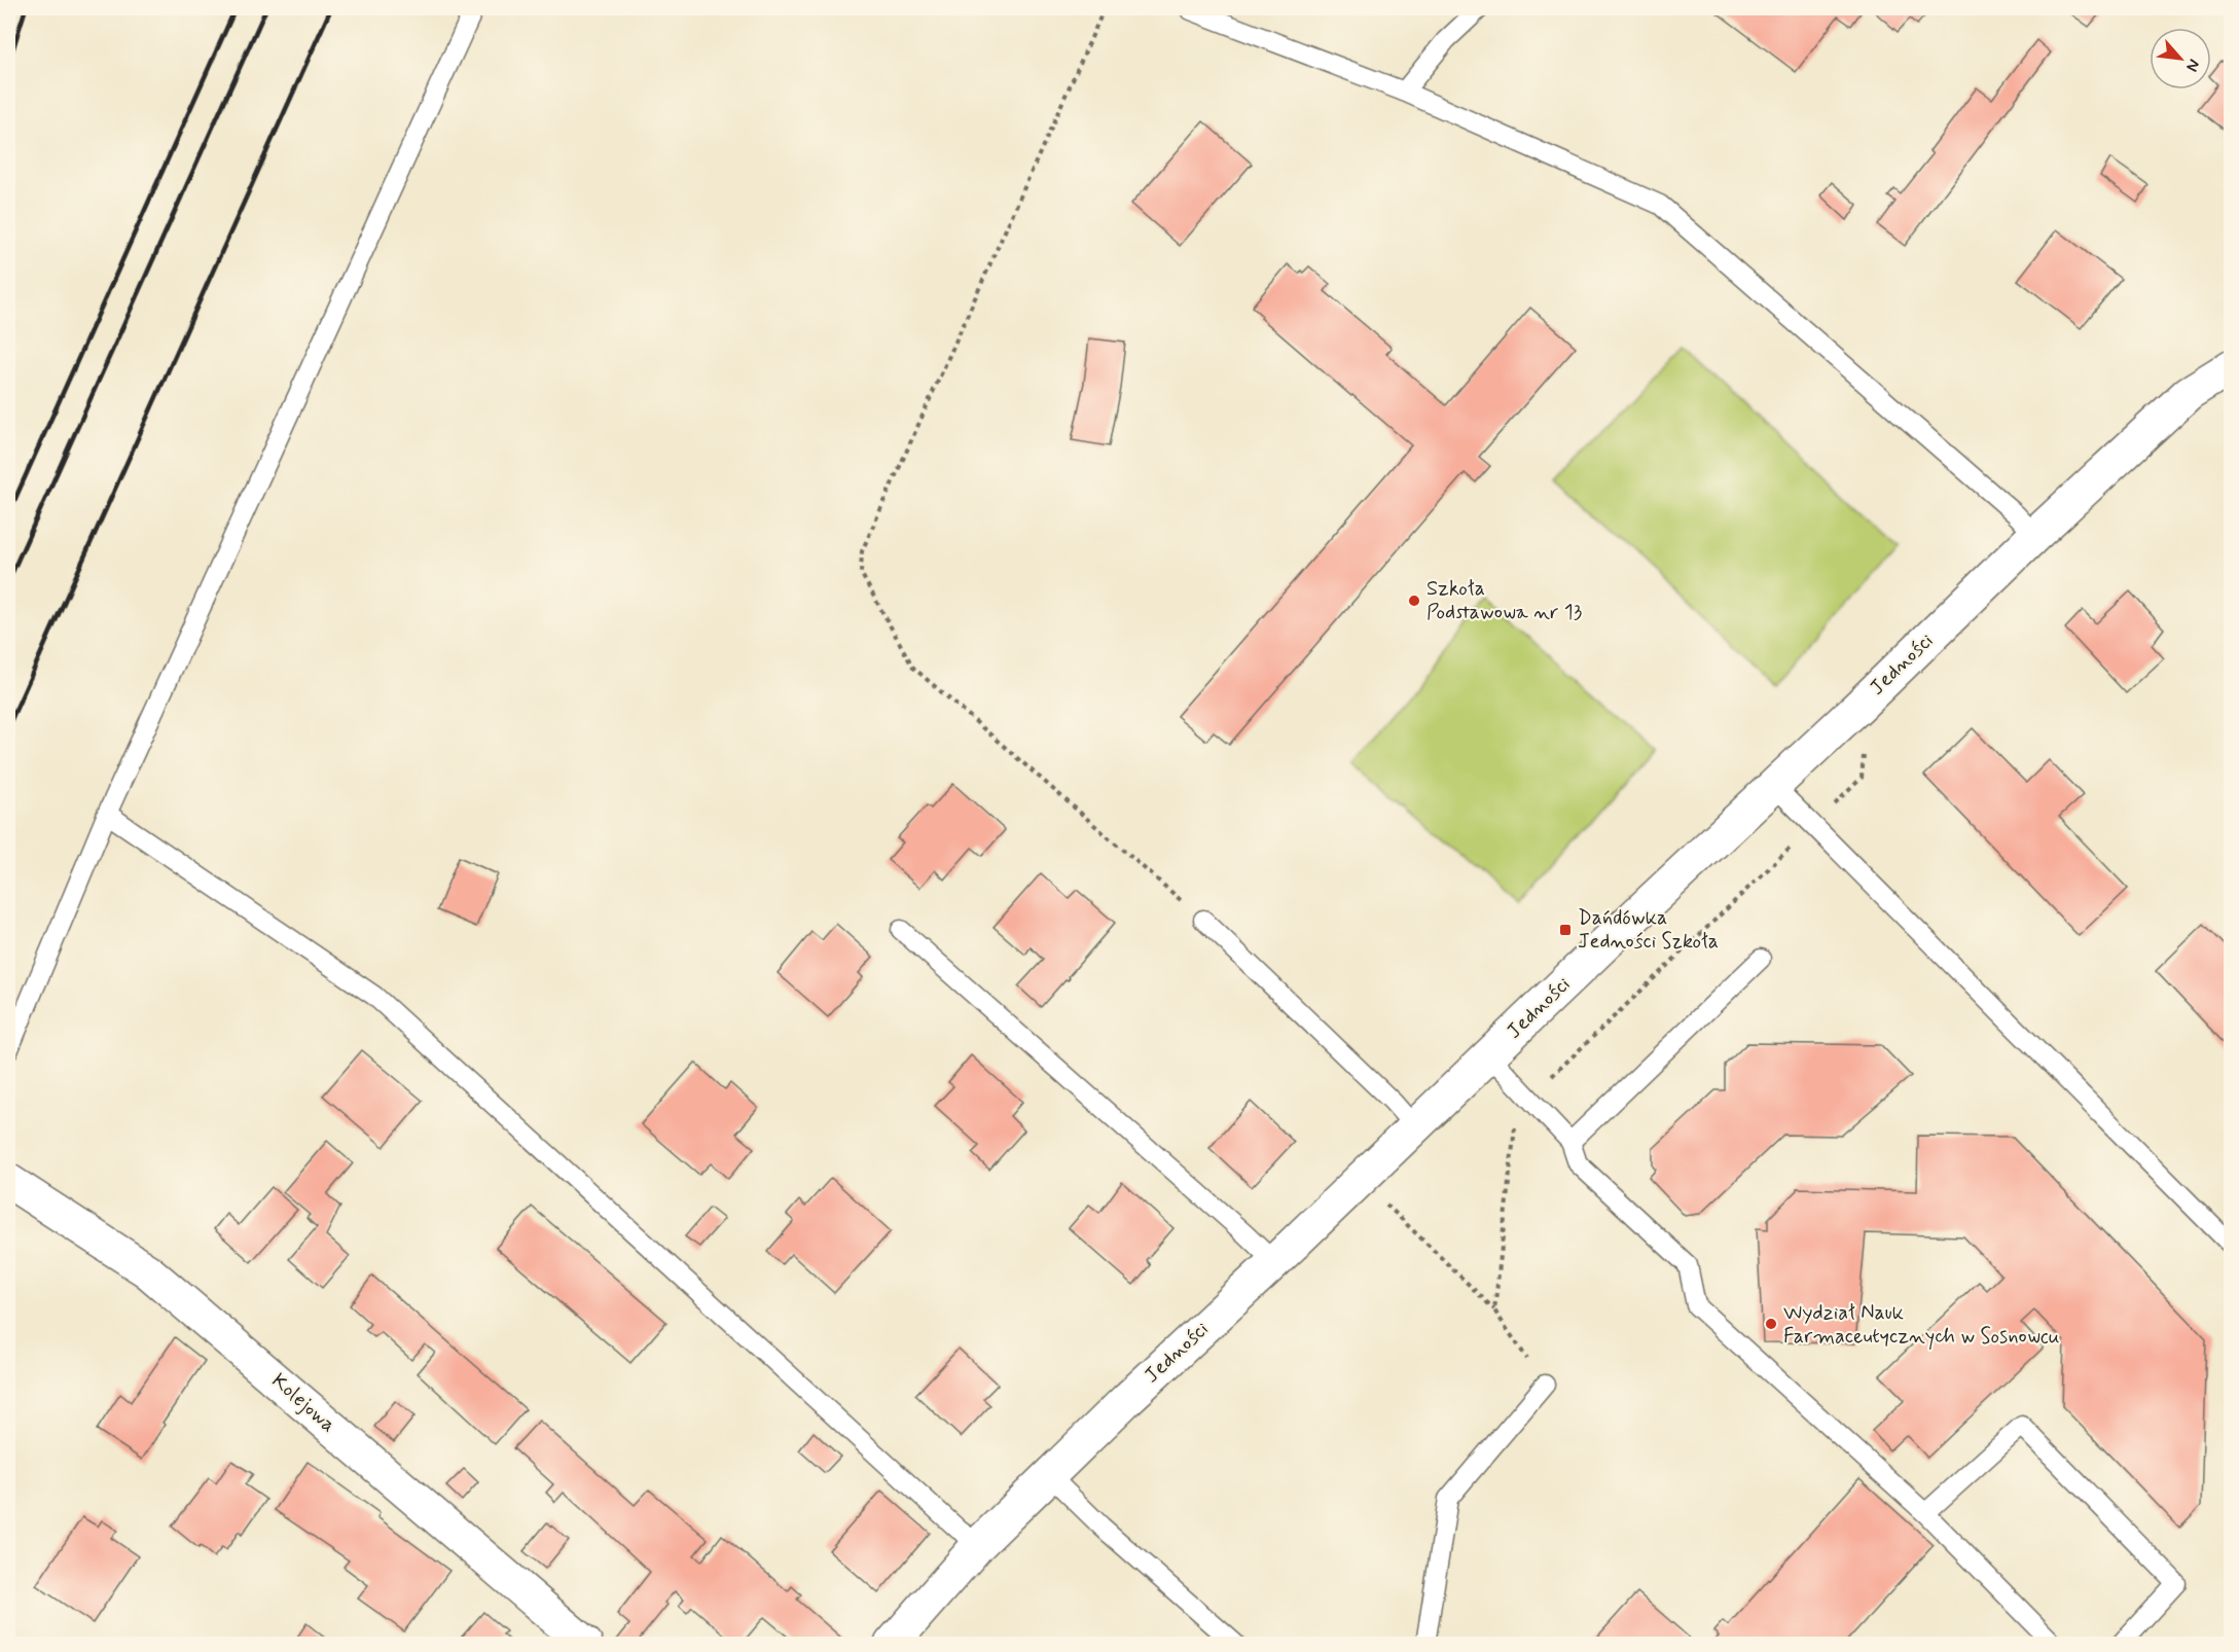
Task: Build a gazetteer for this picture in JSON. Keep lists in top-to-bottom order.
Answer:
{
  "streets": {
    "street": ["Jedności", "Kolejowa"]
  },
  "places": {
    "other": ["Szkoła Podstawowa nr 13", "Wydział Nauk Farmaceutycznych w Sosnowcu"],
    "transit": ["Dańdówka Jedności Szkoła"]
  },
  "north": "bottom right"
}
